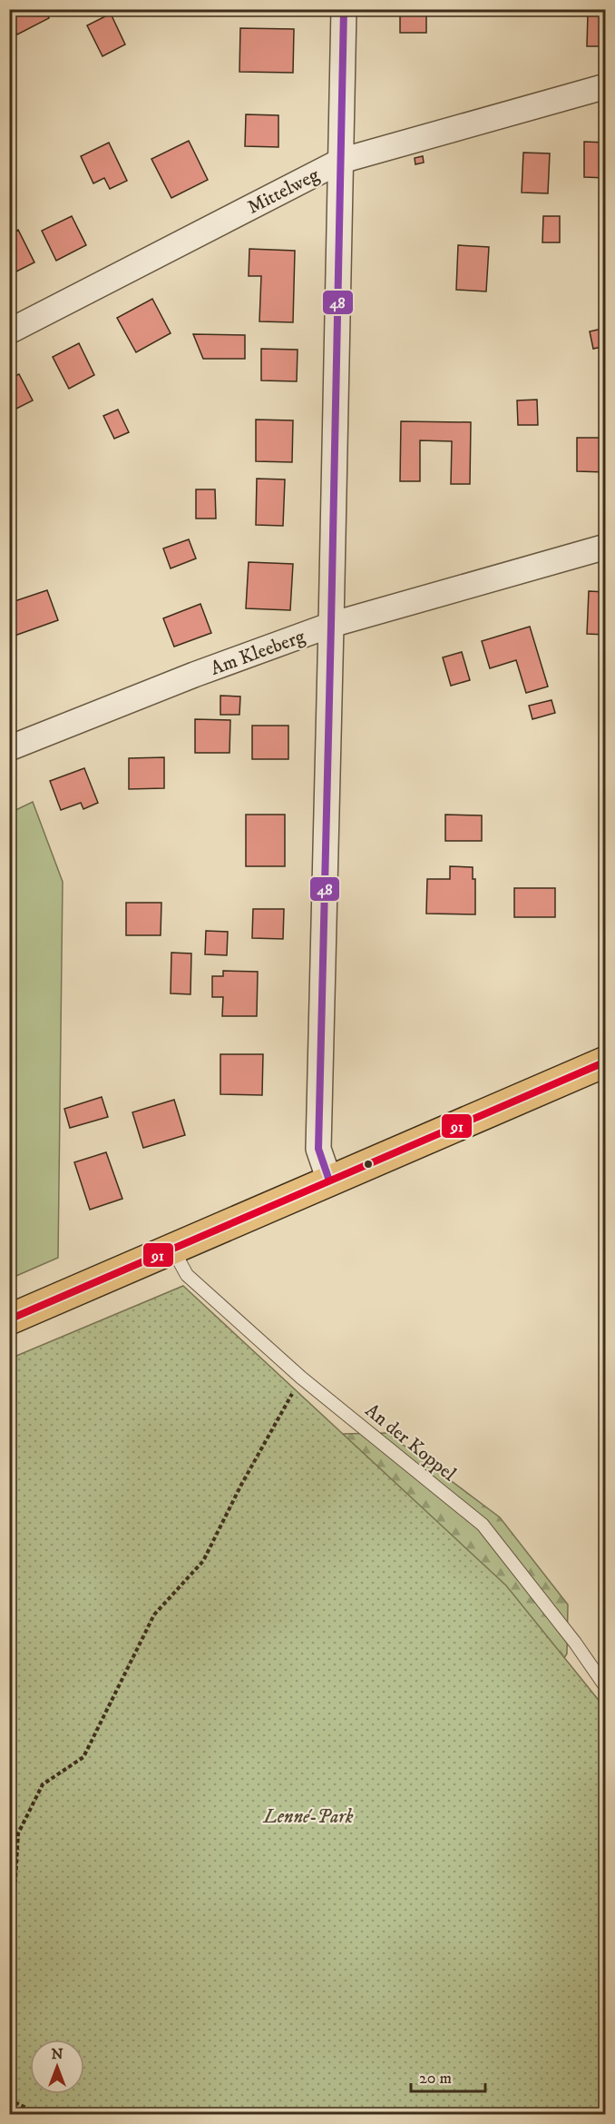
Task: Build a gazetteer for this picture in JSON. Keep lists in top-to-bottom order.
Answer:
{
  "streets": {
    "street": ["Mittelweg", "Am Kleeberg"],
    "lane": ["An der Koppel"]
  },
  "parks": ["Lenné-Park"],
  "lines": ["transit line 48", "transit line 91"],
  "scale_bar": "20 m",
  "north": "top"
}
